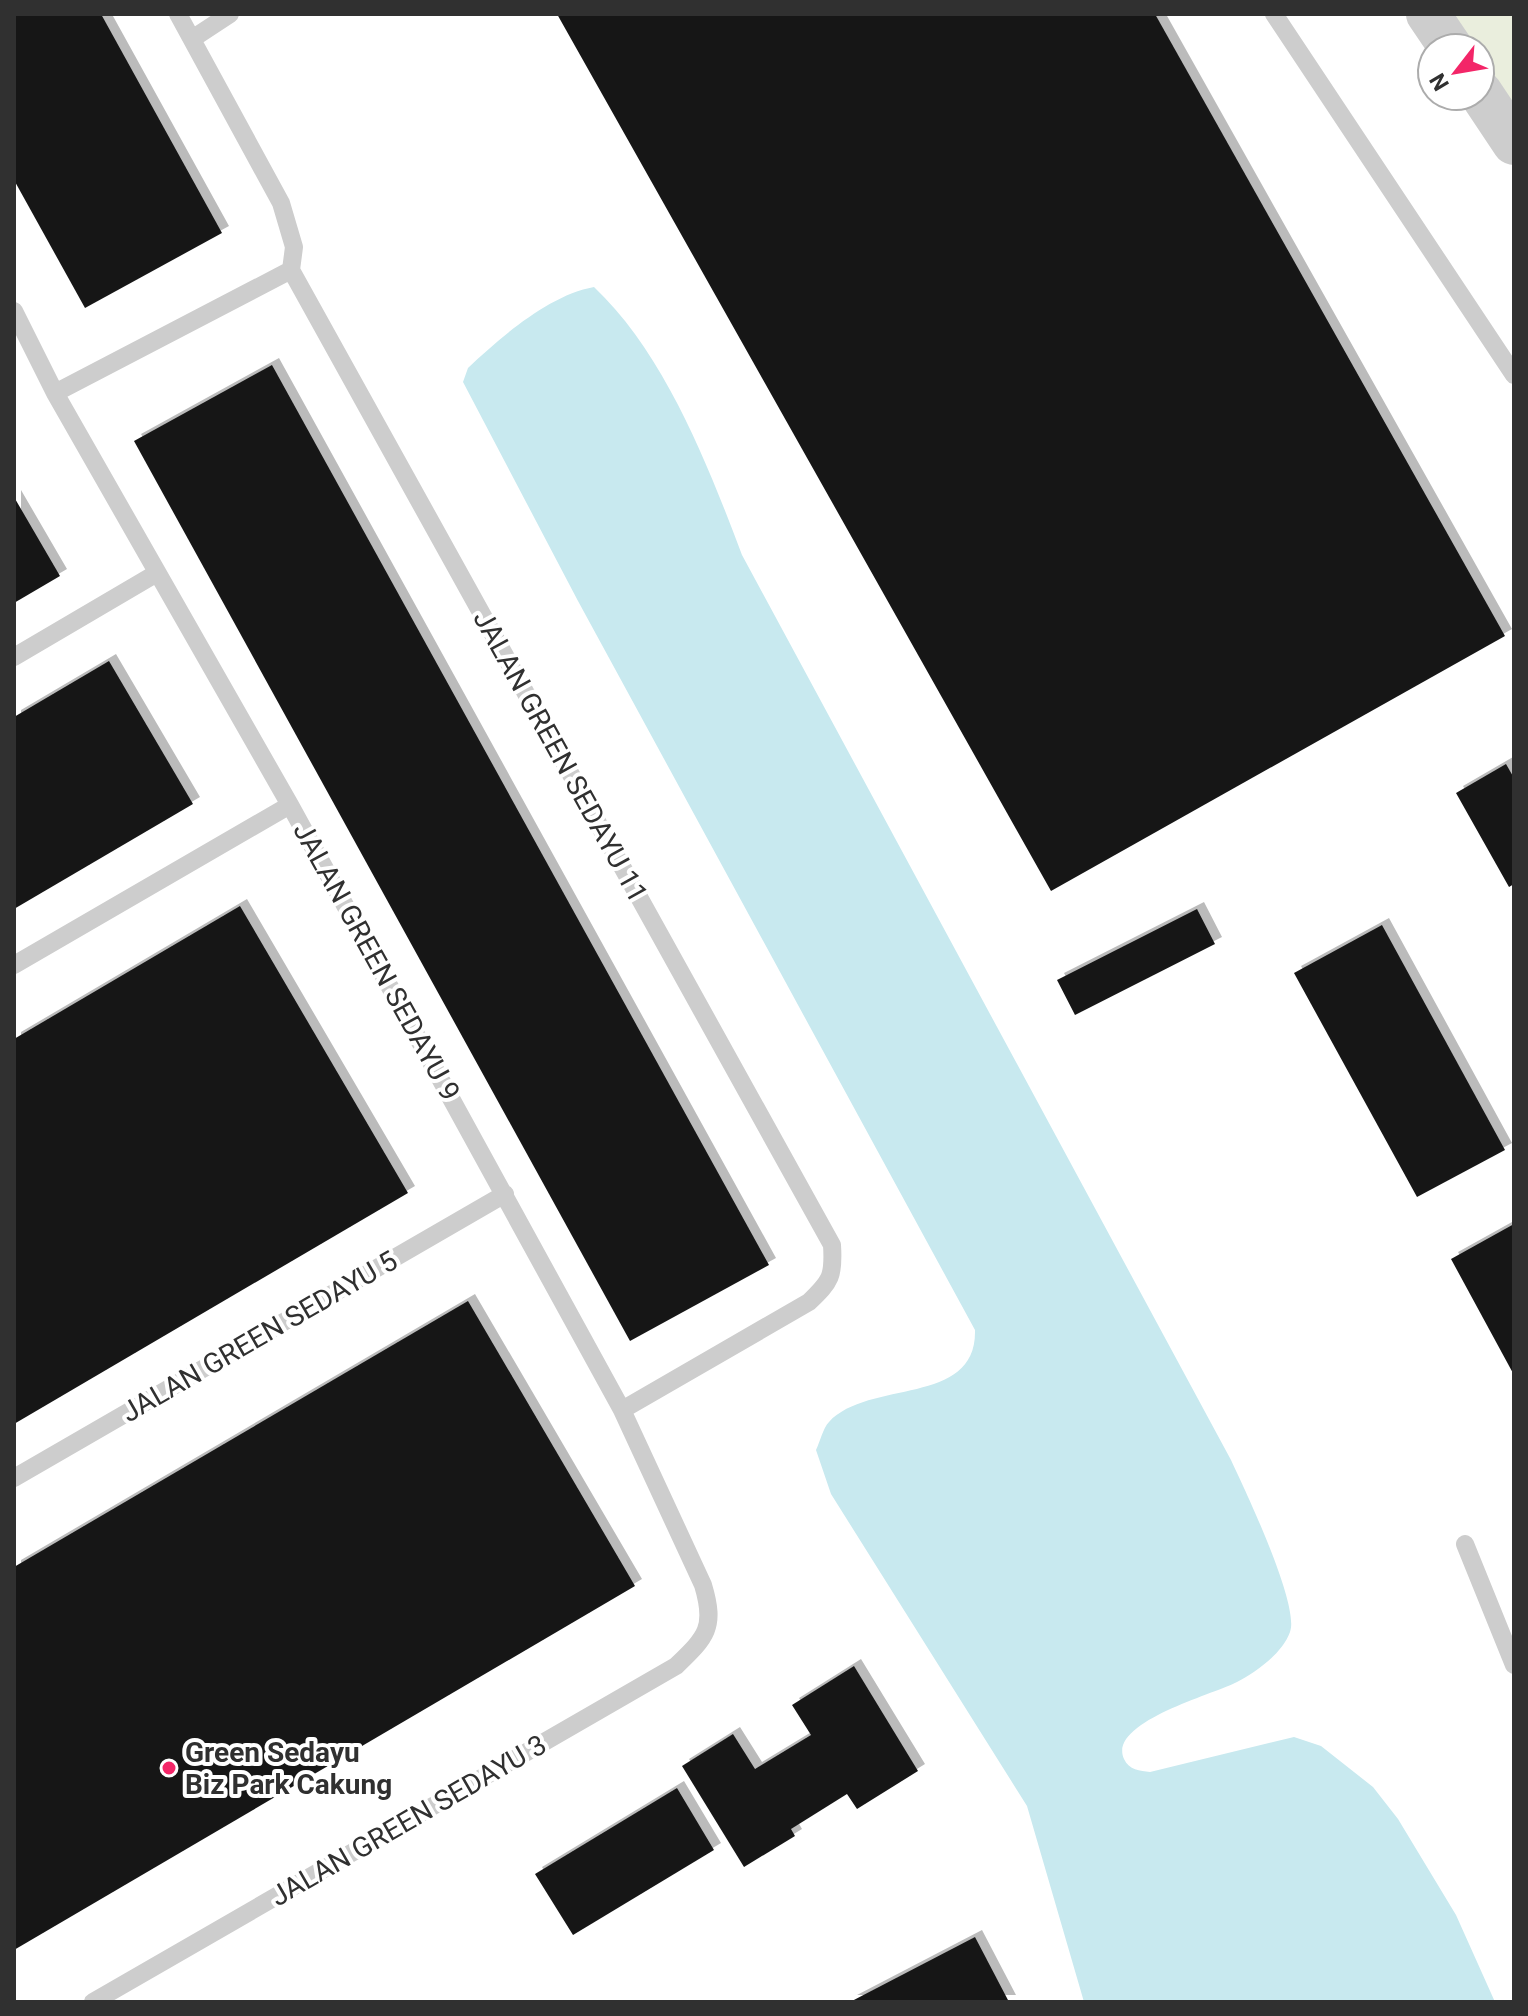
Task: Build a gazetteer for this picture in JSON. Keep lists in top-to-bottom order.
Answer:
{
  "streets": {
    "lane": [
      "JALAN GREEN SEDAYU 11",
      "JALAN GREEN SEDAYU 9",
      "JALAN GREEN SEDAYU 5",
      "JALAN GREEN SEDAYU 3"
    ]
  },
  "crossings": [
    ["JALAN GREEN SEDAYU 11", "JALAN GREEN SEDAYU 9"],
    ["JALAN GREEN SEDAYU 9", "JALAN GREEN SEDAYU 5"],
    ["JALAN GREEN SEDAYU 9", "JALAN GREEN SEDAYU 3"]
  ],
  "places": ["Green Sedayu Biz Park Cakung"],
  "north": "bottom left"
}
